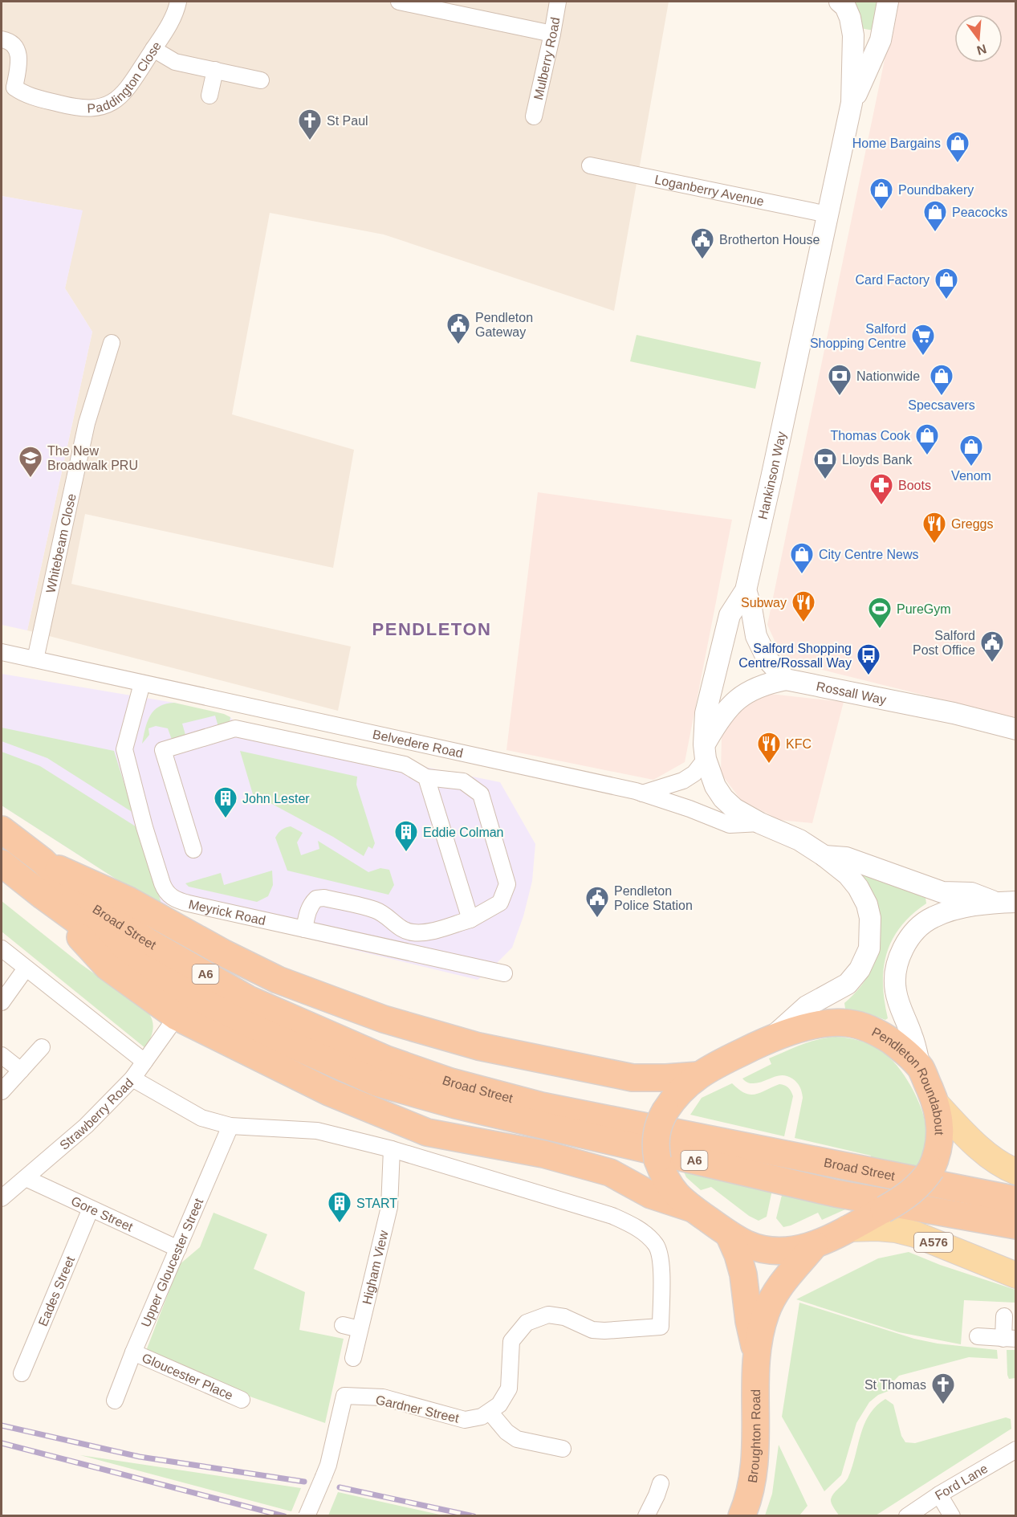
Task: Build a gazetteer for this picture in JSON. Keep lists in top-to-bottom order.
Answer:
{
  "streets": {
    "highway": [
      "Broad Street",
      "A6",
      "Pendleton Roundabout",
      "A576",
      "Broughton Road"
    ],
    "street": [
      "Mulberry Road",
      "Paddington Close",
      "Loganberry Avenue",
      "Hankinson Way",
      "Whitebeam Close",
      "Rossall Way",
      "Belvedere Road",
      "Meyrick Road",
      "Strawberry Road",
      "Gore Street",
      "Upper Gloucester Street",
      "Higham View",
      "Eades Street",
      "Gloucester Place",
      "Gardner Street",
      "Ford Lane"
    ]
  },
  "crossings": [
    ["Loganberry Avenue", "Hankinson Way"],
    ["Hankinson Way", "Belvedere Road"],
    ["Whitebeam Close", "Belvedere Road"],
    ["Belvedere Road", "Meyrick Road"],
    ["Belvedere Road", "Pendleton Roundabout"],
    ["Pendleton Roundabout", "A576"],
    ["Pendleton Roundabout", "Broughton Road"],
    ["Strawberry Road", "Gore Street"],
    ["Gore Street", "Upper Gloucester Street"],
    ["Gore Street", "Eades Street"],
    ["Upper Gloucester Street", "Gloucester Place"],
    ["Higham View", "Gardner Street"]
  ],
  "districts": ["PENDLETON"],
  "places": {
    "church": ["St Paul", "St Thomas"],
    "shop": [
      "Home Bargains",
      "Poundbakery",
      "Peacocks",
      "Card Factory",
      "Specsavers",
      "Thomas Cook",
      "Venom",
      "City Centre News"
    ],
    "public building": [
      "Brotherton House",
      "Pendleton Gateway",
      "Salford Post Office",
      "Pendleton Police Station"
    ],
    "supermarket": ["Salford Shopping Centre"],
    "bank": ["Nationwide", "Lloyds Bank"],
    "school or university": ["The New Broadwalk PRU"],
    "pharmacy": ["Boots"],
    "restaurant": ["Greggs", "Subway", "KFC"],
    "sports": ["PureGym"],
    "bus stop": ["Salford Shopping Centre/Rossall Way"],
    "building": ["John Lester", "Eddie Colman", "START"]
  },
  "north": "bottom"
}
